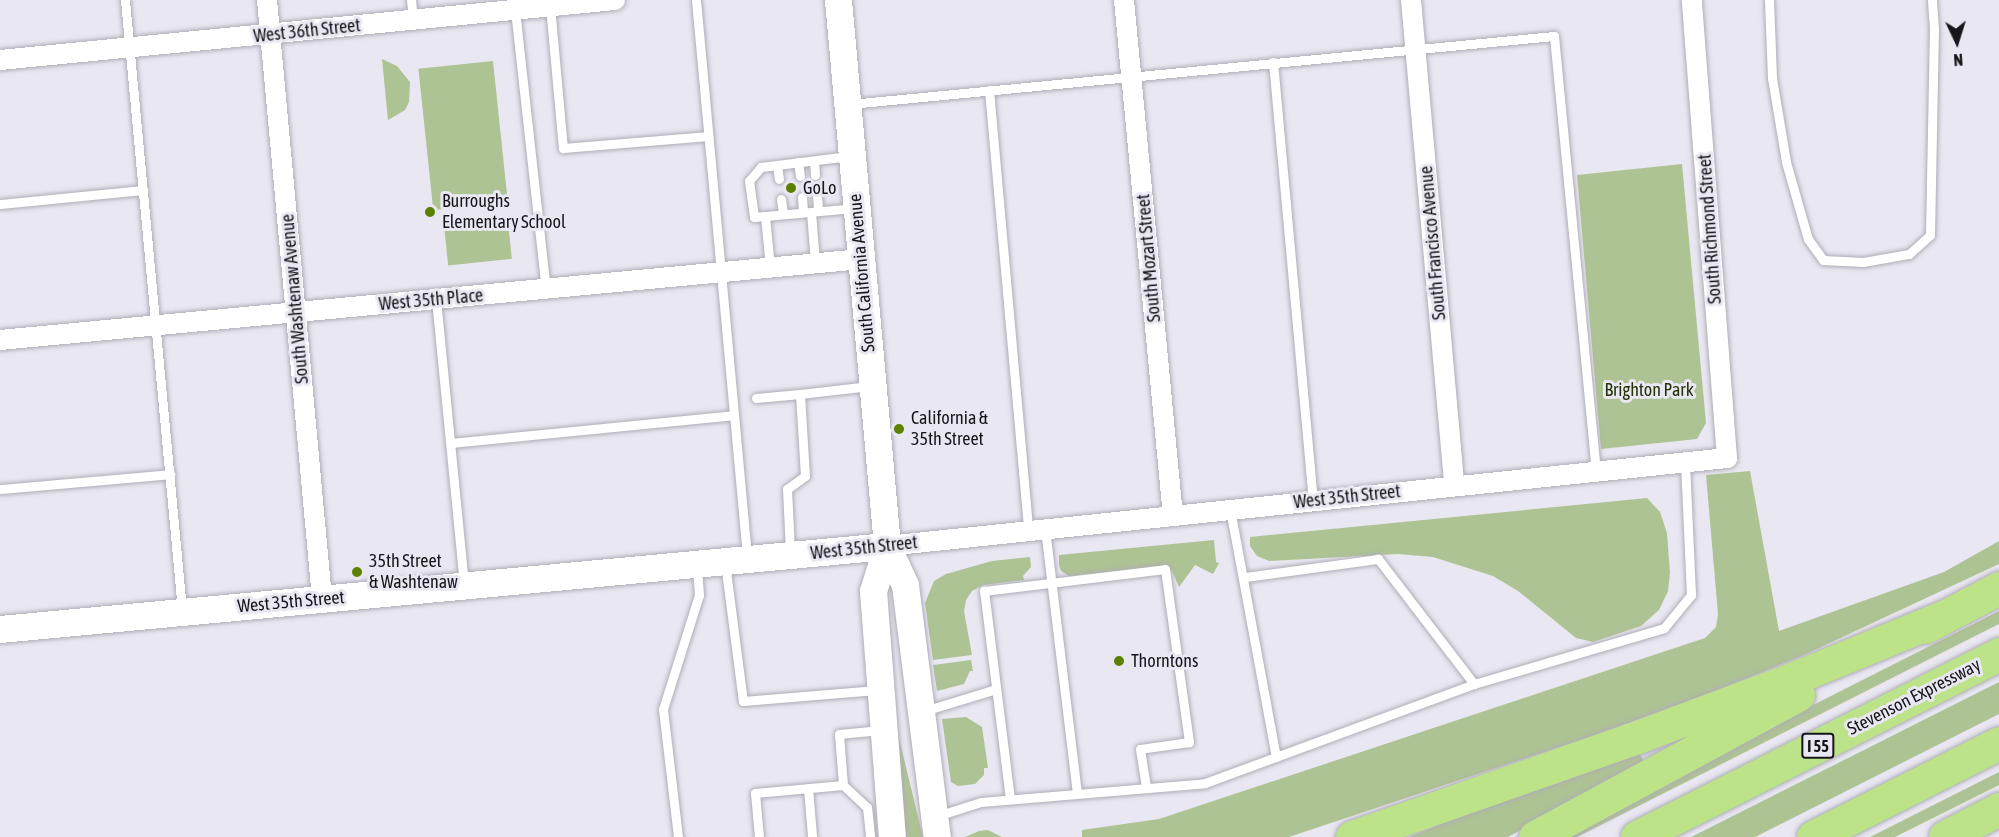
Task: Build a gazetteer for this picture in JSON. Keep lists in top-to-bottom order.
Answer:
{
  "streets": {
    "highway": ["Stevenson Expressway", "I 55"],
    "main road": ["South California Avenue", "West 35th Street"],
    "street": [
      "West 36th Street",
      "South Richmond Street",
      "South Francisco Avenue",
      "South Mozart Street",
      "South Washtenaw Avenue",
      "West 35th Place"
    ]
  },
  "crossings": [
    ["West 36th Street", "South Washtenaw Avenue"],
    ["South Richmond Street", "West 35th Street"],
    ["South Francisco Avenue", "West 35th Street"],
    ["South Mozart Street", "West 35th Street"],
    ["South California Avenue", "West 35th Place"],
    ["South California Avenue", "West 35th Street"],
    ["South Washtenaw Avenue", "West 35th Place"],
    ["South Washtenaw Avenue", "West 35th Street"]
  ],
  "parks": ["Brighton Park"],
  "places": [
    "GoLo",
    "Burroughs Elementary School",
    "California & 35th Street",
    "35th Street & Washtenaw",
    "Thorntons"
  ],
  "north": "bottom"
}
